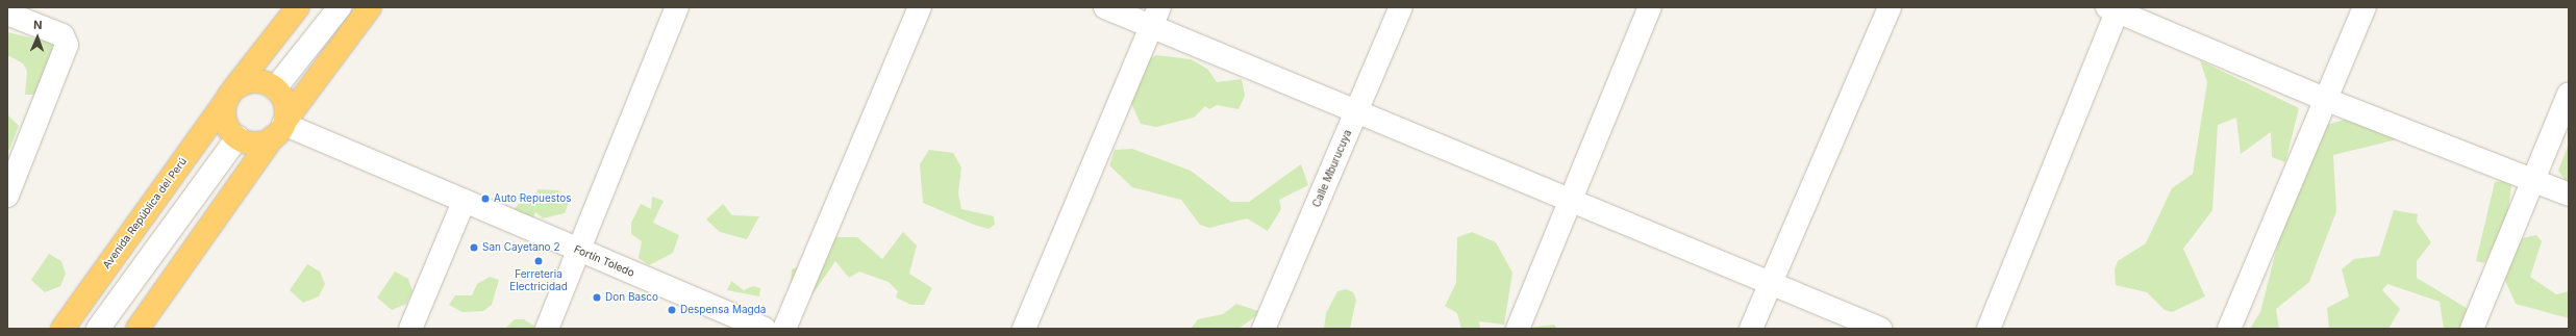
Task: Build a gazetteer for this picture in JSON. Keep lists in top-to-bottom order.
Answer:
{
  "streets": {
    "highway": ["Avenida República del Perú"],
    "street": ["Calle Mburucuya", "Fortín Toledo"]
  },
  "crossings": [
    ["Avenida República del Perú", "Fortín Toledo"]
  ],
  "places": [
    "Auto Repuestos",
    "San Cayetano 2",
    "Ferreteria Electricidad",
    "Don Basco",
    "Despensa Magda"
  ],
  "north": "top"
}
